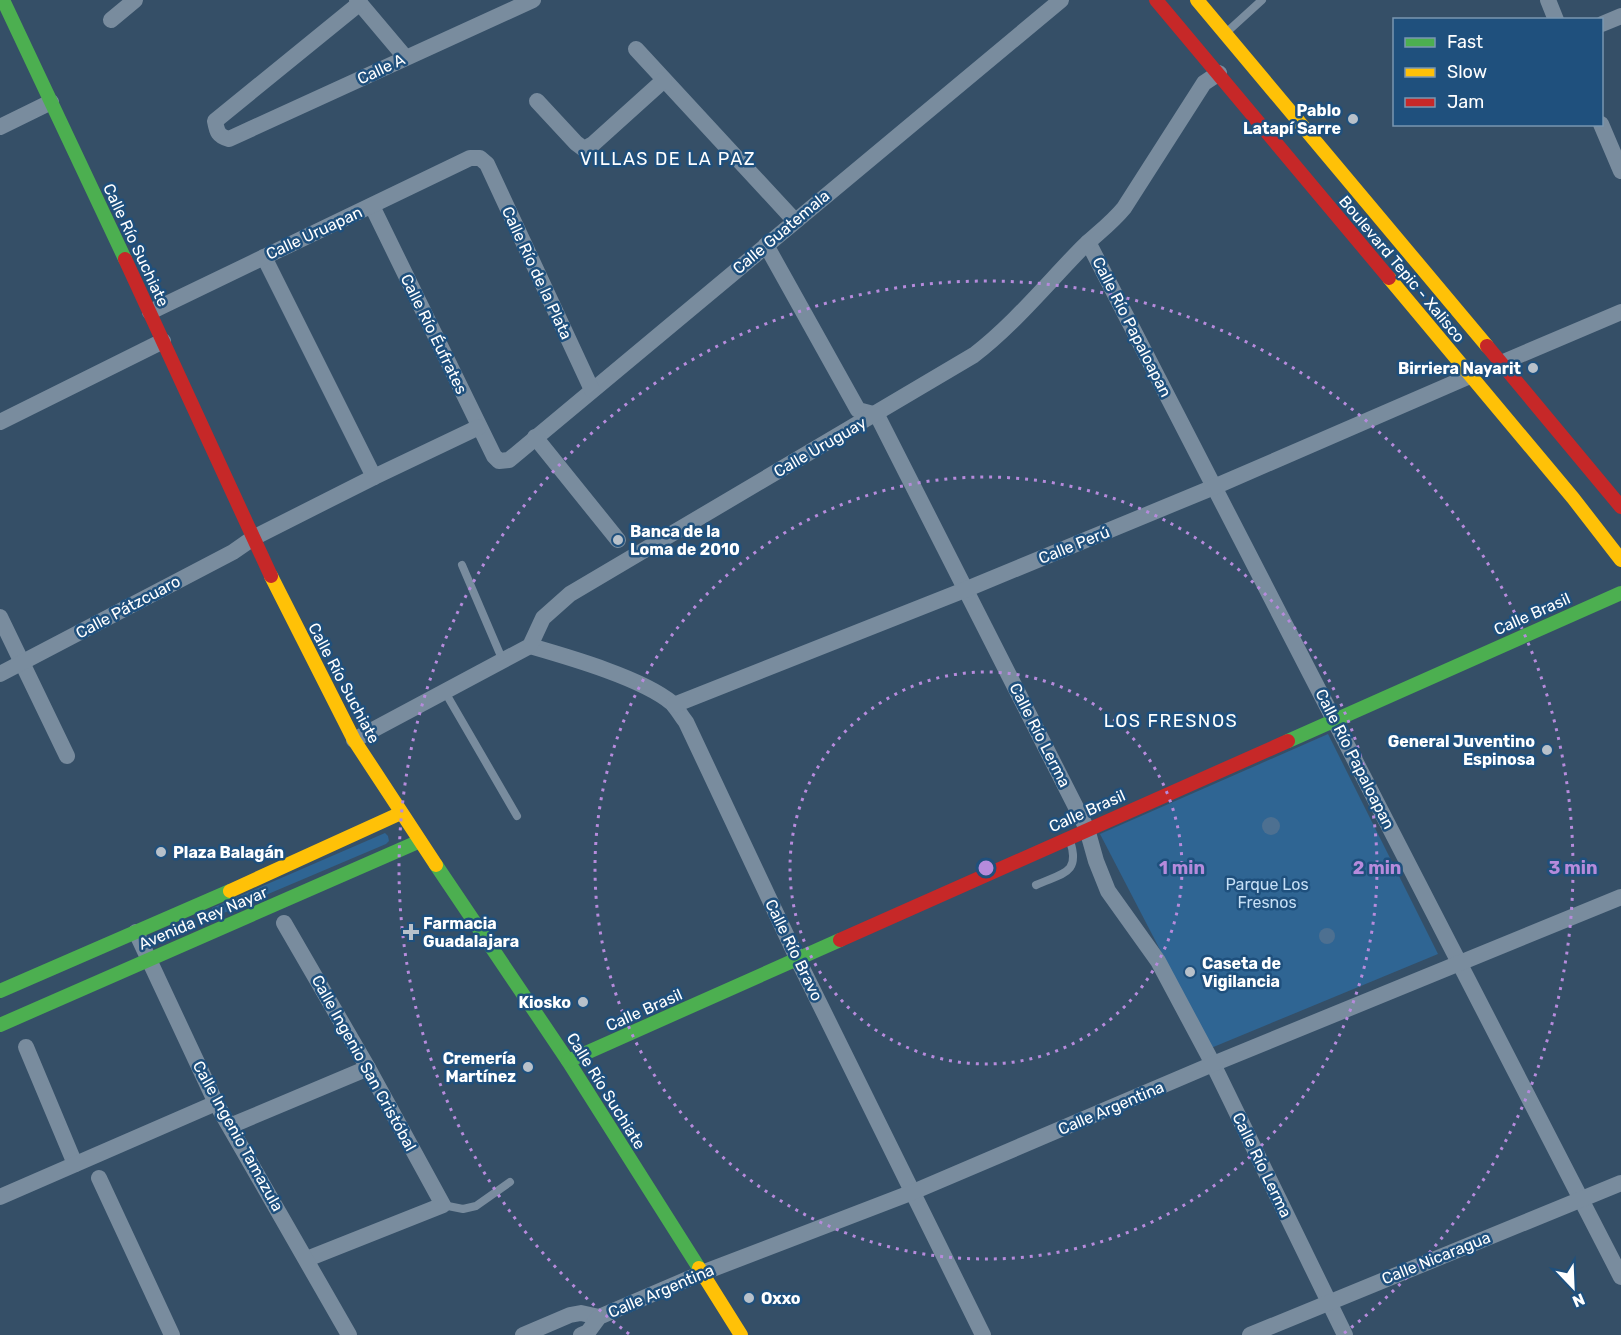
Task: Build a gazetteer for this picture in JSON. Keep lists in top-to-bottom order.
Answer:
{
  "streets": {
    "main road": [
      "Calle Río Suchiate",
      "Boulevard Tepic - Xalisco",
      "Calle Brasil",
      "Avenida Rey Nayar"
    ],
    "street": [
      "Calle A",
      "Calle Guatemala",
      "Calle Uruapan",
      "Calle Río de la Plata",
      "Calle Río Papaloapan",
      "Calle Río Éufrates",
      "Calle Uruguay",
      "Calle Perú",
      "Calle Pátzcuaro",
      "Calle Río Lerma",
      "Calle Río Bravo",
      "Calle Ingenio San Cristóbal",
      "Calle Argentina",
      "Calle Ingenio Tamazula",
      "Calle Nicaragua"
    ]
  },
  "crossings": [
    ["Calle Guatemala", "Calle Río de la Plata"],
    ["Calle Guatemala", "Calle Río Éufrates"],
    ["Calle Uruapan", "Calle Río Suchiate"],
    ["Calle Uruapan", "Calle Río de la Plata"],
    ["Calle Uruapan", "Calle Río Éufrates"],
    ["Calle Río Suchiate", "Calle Pátzcuaro"],
    ["Calle Río Suchiate", "Calle Brasil"],
    ["Calle Río Suchiate", "Avenida Rey Nayar"],
    ["Calle Río Suchiate", "Calle Argentina"],
    ["Boulevard Tepic - Xalisco", "Calle Uruguay"],
    ["Boulevard Tepic - Xalisco", "Calle Perú"],
    ["Calle Río Papaloapan", "Calle Uruguay"],
    ["Calle Río Papaloapan", "Calle Perú"],
    ["Calle Río Papaloapan", "Calle Brasil"],
    ["Calle Río Papaloapan", "Calle Argentina"],
    ["Calle Río Papaloapan", "Calle Nicaragua"],
    ["Calle Uruguay", "Calle Río Lerma"],
    ["Calle Uruguay", "Calle Río Bravo"],
    ["Calle Perú", "Calle Río Lerma"],
    ["Calle Perú", "Calle Río Bravo"],
    ["Calle Brasil", "Calle Río Lerma"],
    ["Calle Brasil", "Calle Río Bravo"],
    ["Calle Río Lerma", "Calle Argentina"],
    ["Calle Río Lerma", "Calle Nicaragua"],
    ["Avenida Rey Nayar", "Calle Ingenio Tamazula"],
    ["Calle Río Bravo", "Calle Argentina"]
  ],
  "districts": ["VILLAS DE LA PAZ", "LOS FRESNOS"],
  "parks": ["Parque Los Fresnos"],
  "places": {
    "other": [
      "Pablo Latapí Sarre",
      "Birriera Nayarit",
      "Banca de la Loma de 2010",
      "General Juventino Espinosa",
      "Plaza Balagán",
      "Caseta de Vigilancia",
      "Kiosko",
      "Cremería Martínez",
      "Oxxo"
    ],
    "health": ["Farmacia Guadalajara"]
  },
  "legend": ["Fast", "Slow", "Jam"],
  "north": "bottom right",
  "rings": ["1 min", "2 min", "3 min"]
}
